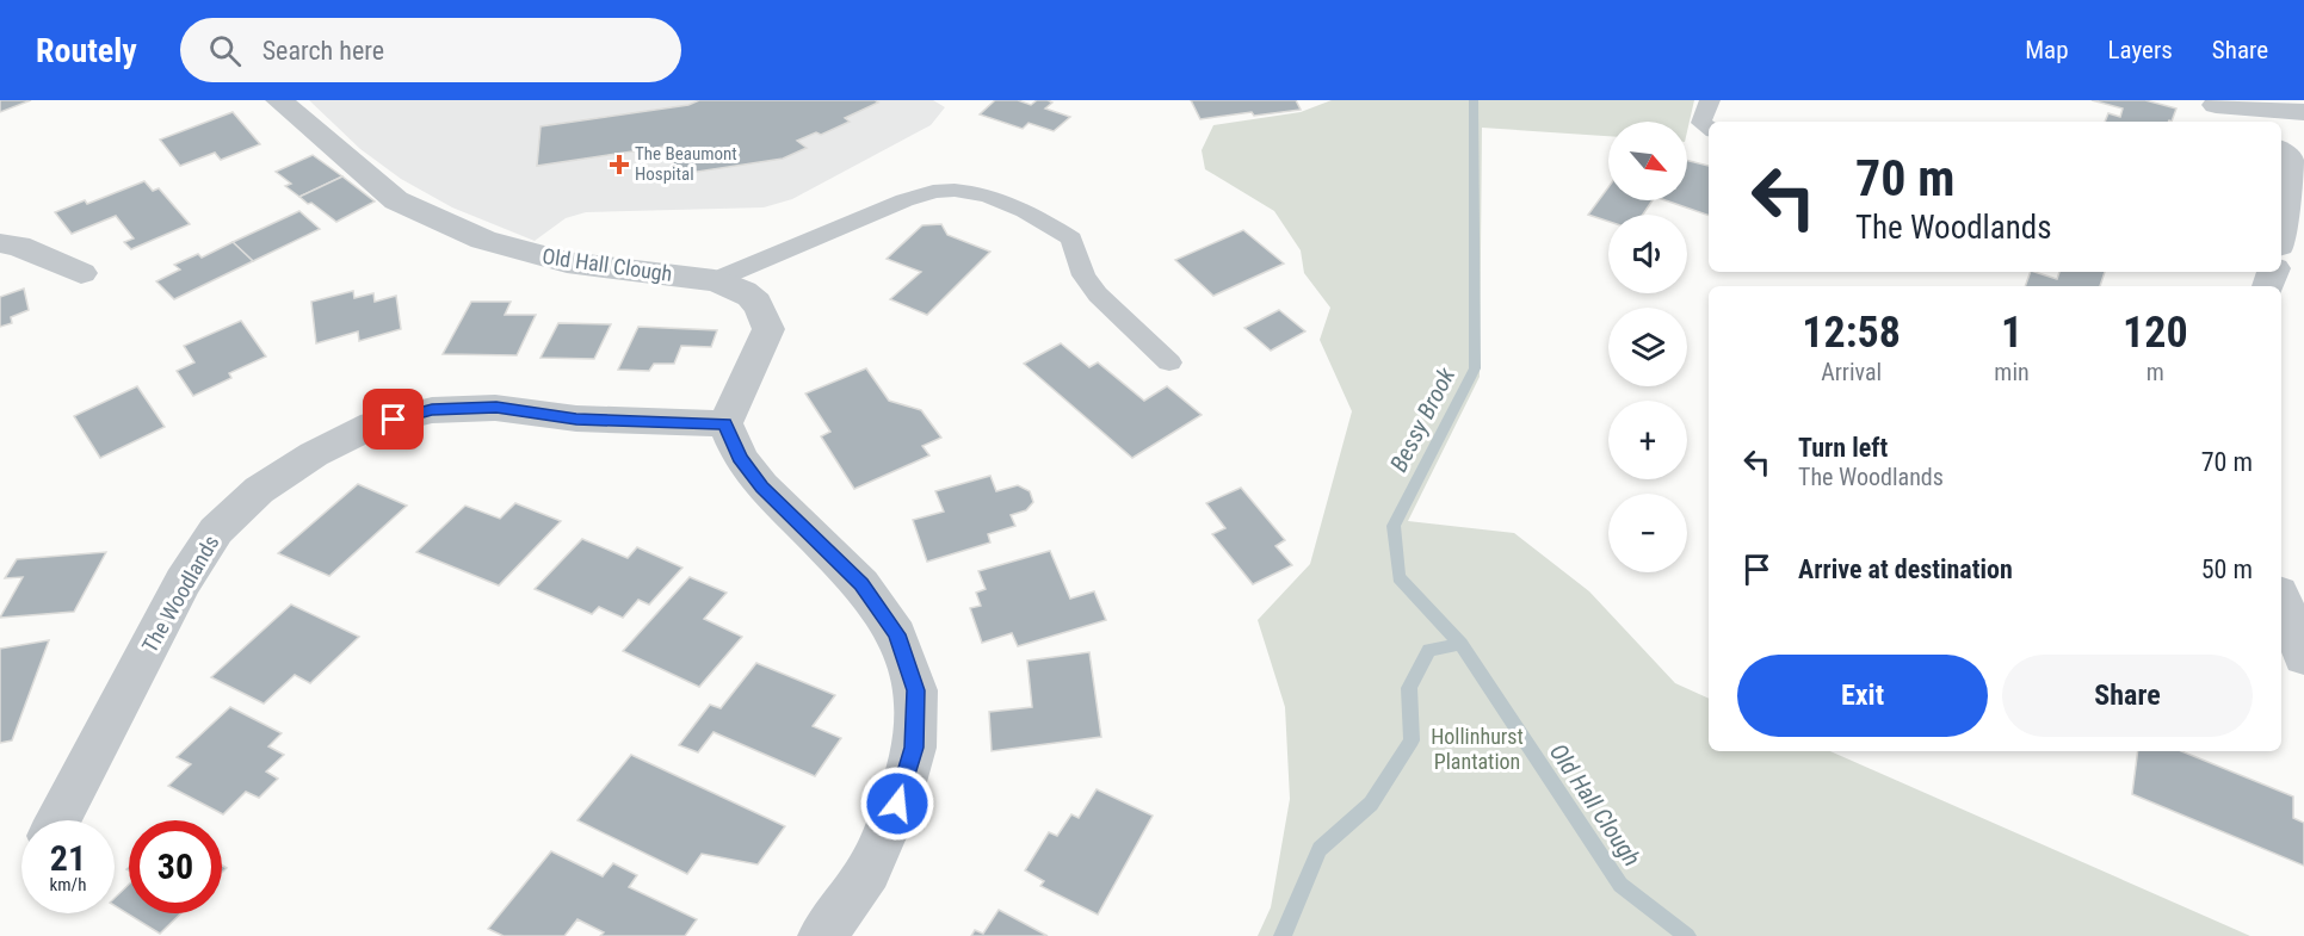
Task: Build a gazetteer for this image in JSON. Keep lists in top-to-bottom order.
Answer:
{
  "streets": {
    "street": ["Old Hall Clough", "The Woodlands"]
  },
  "crossings": [
    ["Old Hall Clough", "The Woodlands"]
  ],
  "water": ["Bessy Brook", "Old Hall Clough"],
  "parks": ["Hollinhurst Plantation"],
  "places": {
    "health": ["The Beaumont Hospital"]
  },
  "north": "bottom right",
  "page": {
    "header": "Routely",
    "search": "Search here",
    "nav": ["Map", "Layers", "Share"],
    "map_buttons": ["+", "−"],
    "turn": ["70 m", "The Woodlands"],
    "eta": [
      "12:58",
      "Arrival",
      "1",
      "min",
      "120",
      "m"
    ],
    "list": [
      {
        "name": "Turn left",
        "note": "The Woodlands",
        "value": "70 m"
      },
      {
        "name": "Arrive at destination",
        "value": "50 m"
      }
    ],
    "buttons": ["Exit", "Share"],
    "speed": "21 km/h",
    "limit": "30"
  }
}
